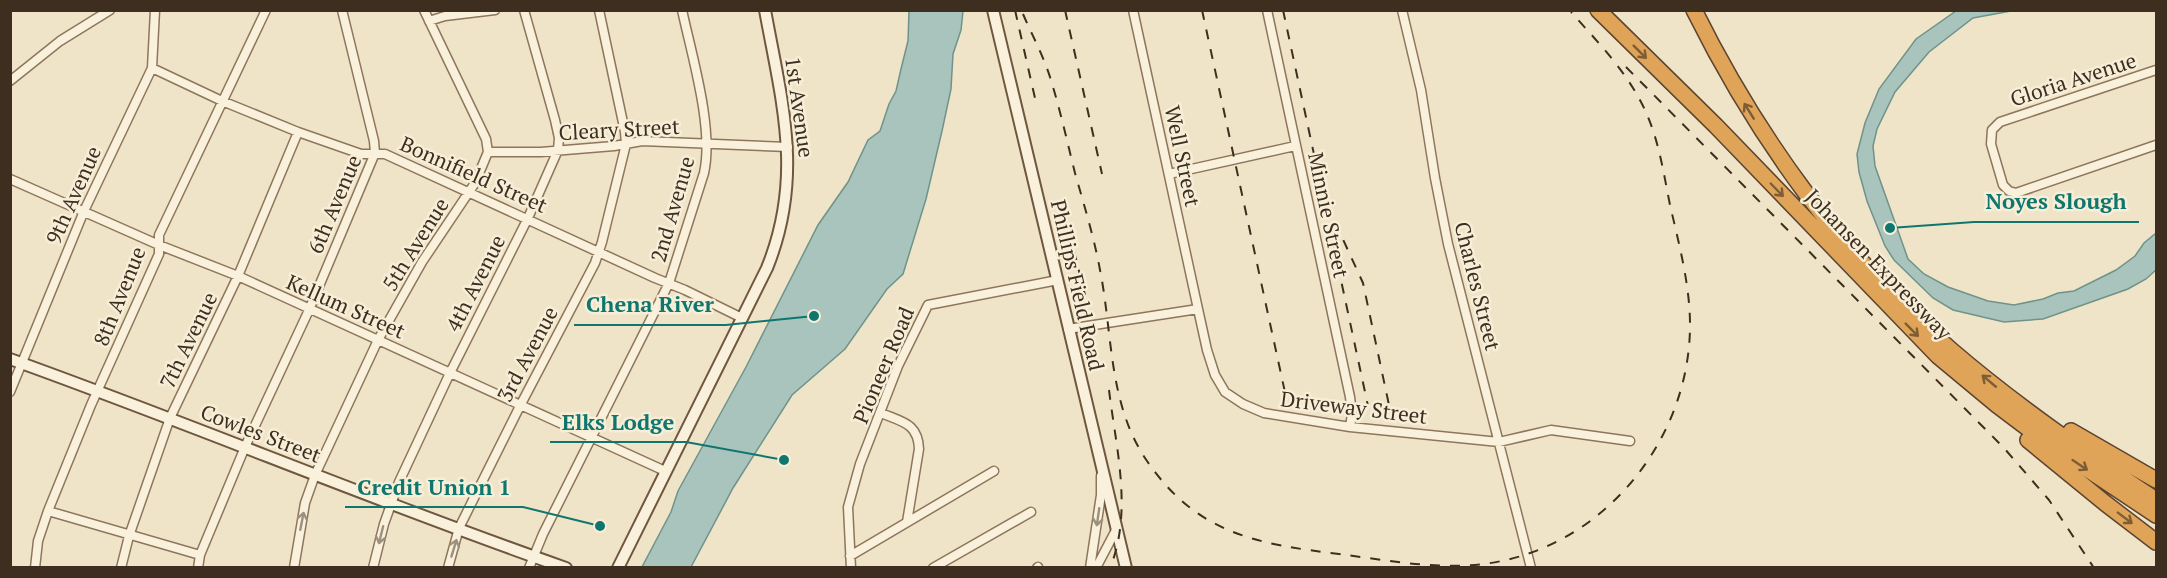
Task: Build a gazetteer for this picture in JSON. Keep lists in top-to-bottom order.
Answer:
{
  "streets": {
    "highway": ["Johansen Expressway"],
    "street": [
      "Gloria Avenue",
      "1st Avenue",
      "Cleary Street",
      "Well Street",
      "Bonnifield Street",
      "9th Avenue",
      "6th Avenue",
      "2nd Avenue",
      "Minnie Street",
      "5th Avenue",
      "4th Avenue",
      "Phillips Field Road",
      "Charles Street",
      "8th Avenue",
      "Kellum Street",
      "7th Avenue",
      "3rd Avenue",
      "Pioneer Road",
      "Driveway Street",
      "Cowles Street"
    ]
  },
  "crossings": [
    ["1st Avenue", "Cleary Street"],
    ["1st Avenue", "Bonnifield Street"],
    ["1st Avenue", "Kellum Street"],
    ["Cleary Street", "2nd Avenue"],
    ["Cleary Street", "5th Avenue"],
    ["Cleary Street", "4th Avenue"],
    ["Cleary Street", "3rd Avenue"],
    ["Well Street", "Driveway Street"],
    ["Bonnifield Street", "9th Avenue"],
    ["Bonnifield Street", "6th Avenue"],
    ["Bonnifield Street", "2nd Avenue"],
    ["Bonnifield Street", "5th Avenue"],
    ["Bonnifield Street", "4th Avenue"],
    ["Bonnifield Street", "8th Avenue"],
    ["Bonnifield Street", "7th Avenue"],
    ["Bonnifield Street", "3rd Avenue"],
    ["9th Avenue", "Kellum Street"],
    ["9th Avenue", "Cowles Street"],
    ["6th Avenue", "Kellum Street"],
    ["6th Avenue", "Cowles Street"],
    ["2nd Avenue", "Kellum Street"],
    ["2nd Avenue", "Cowles Street"],
    ["Minnie Street", "Driveway Street"],
    ["5th Avenue", "Kellum Street"],
    ["5th Avenue", "Cowles Street"],
    ["4th Avenue", "Kellum Street"],
    ["4th Avenue", "Cowles Street"],
    ["Phillips Field Road", "Pioneer Road"],
    ["Charles Street", "Driveway Street"],
    ["8th Avenue", "Kellum Street"],
    ["8th Avenue", "Cowles Street"],
    ["Kellum Street", "7th Avenue"],
    ["Kellum Street", "3rd Avenue"],
    ["7th Avenue", "Cowles Street"],
    ["3rd Avenue", "Cowles Street"]
  ],
  "places": [
    "Noyes Slough",
    "Chena River",
    "Elks Lodge",
    "Credit Union 1"
  ]
}
